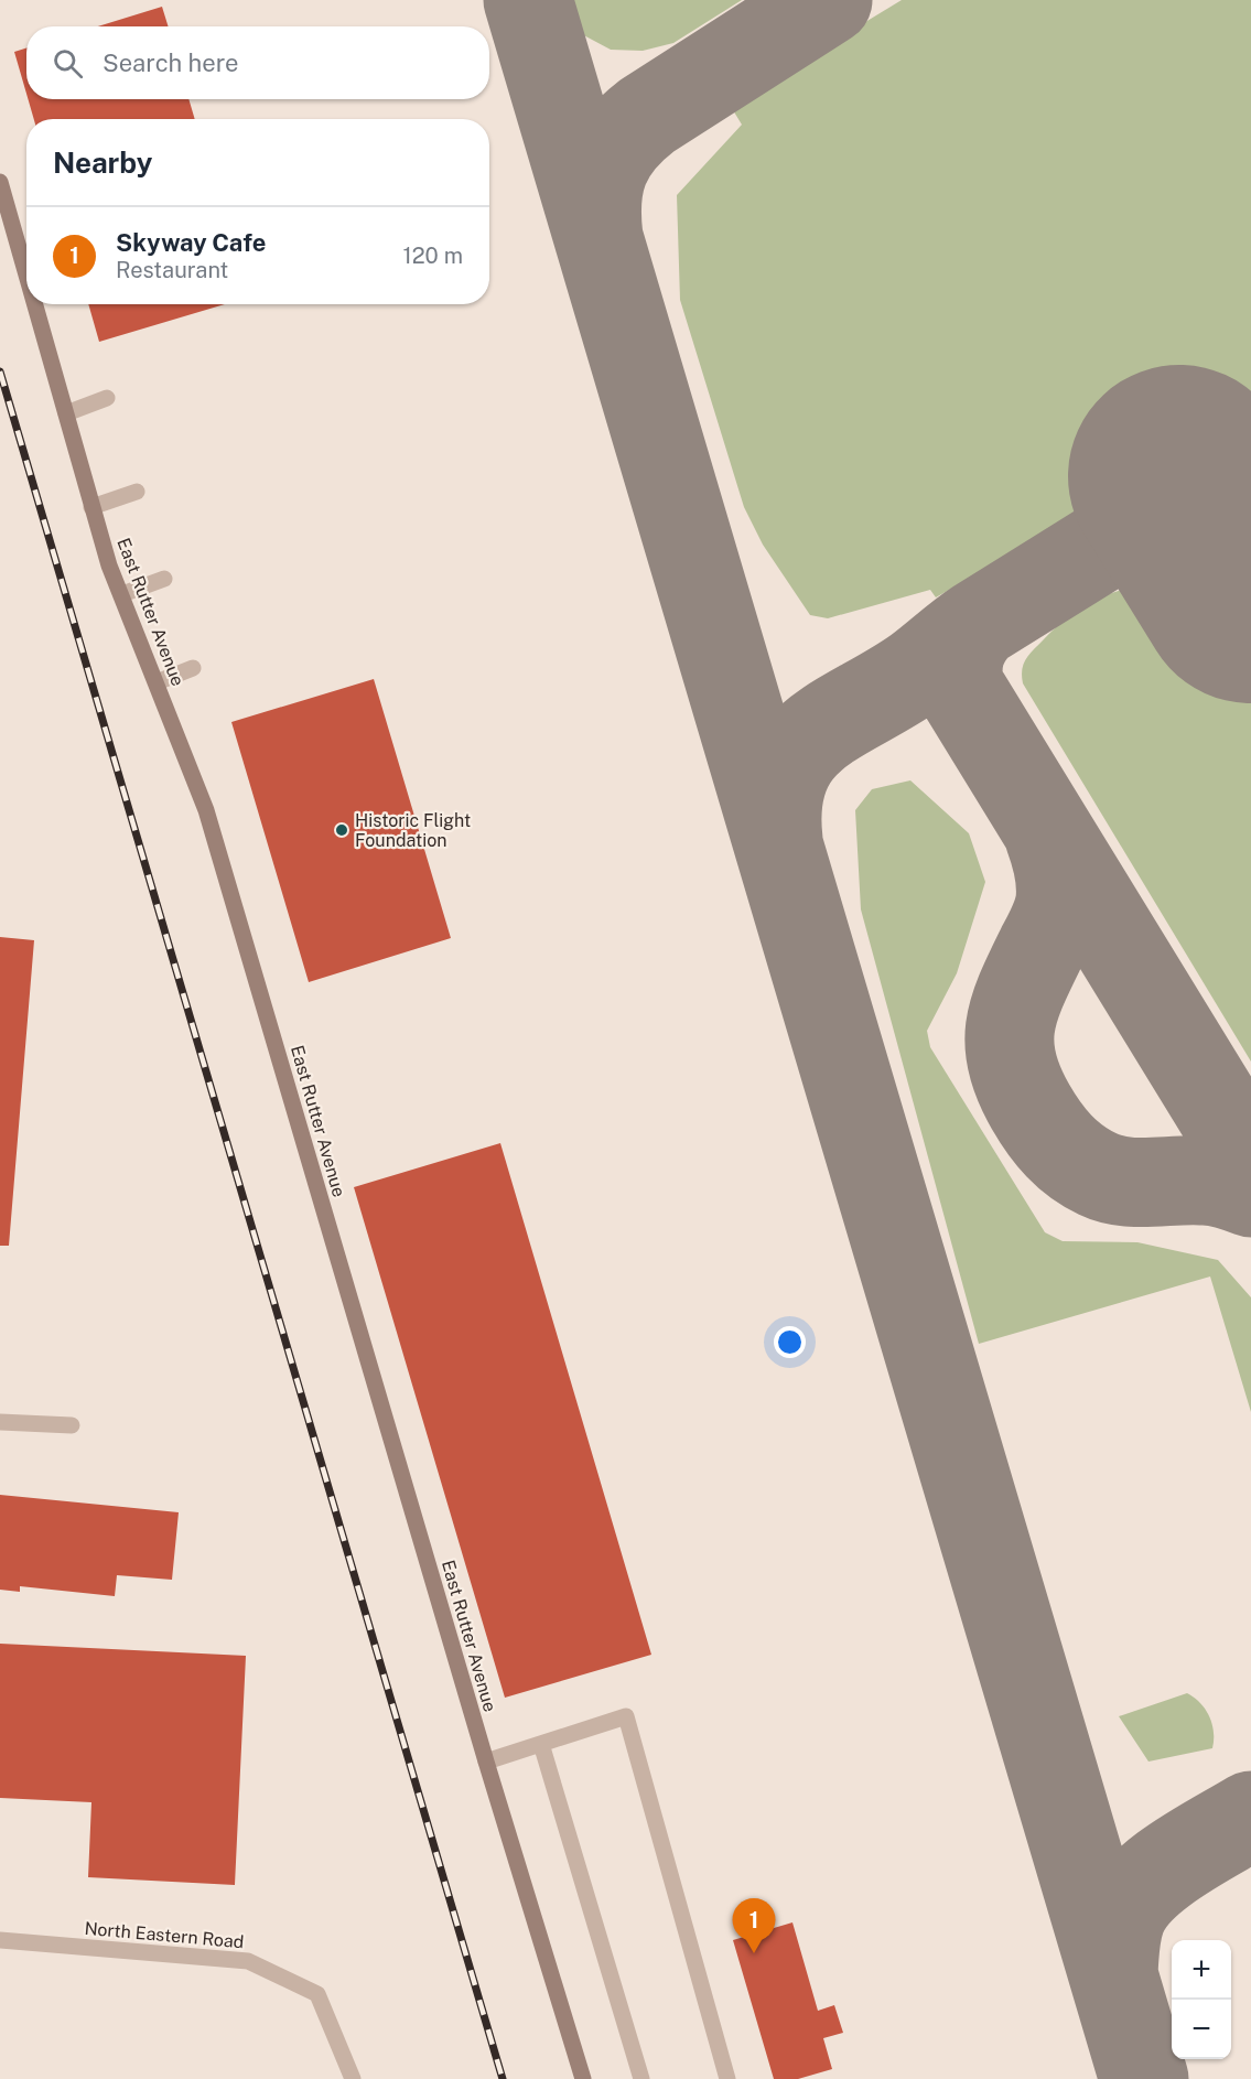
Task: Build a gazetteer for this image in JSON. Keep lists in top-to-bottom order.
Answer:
{
  "streets": {
    "street": ["East Rutter Avenue", "North Eastern Road"]
  },
  "places": ["Historic Flight Foundation"],
  "page": {
    "search": "Search here",
    "heading": "Nearby",
    "list": [
      {
        "mark": "1",
        "name": "Skyway Cafe",
        "note": "Restaurant",
        "value": "120 m"
      }
    ],
    "pins": "1",
    "map_buttons": ["+", "−"]
  }
}
